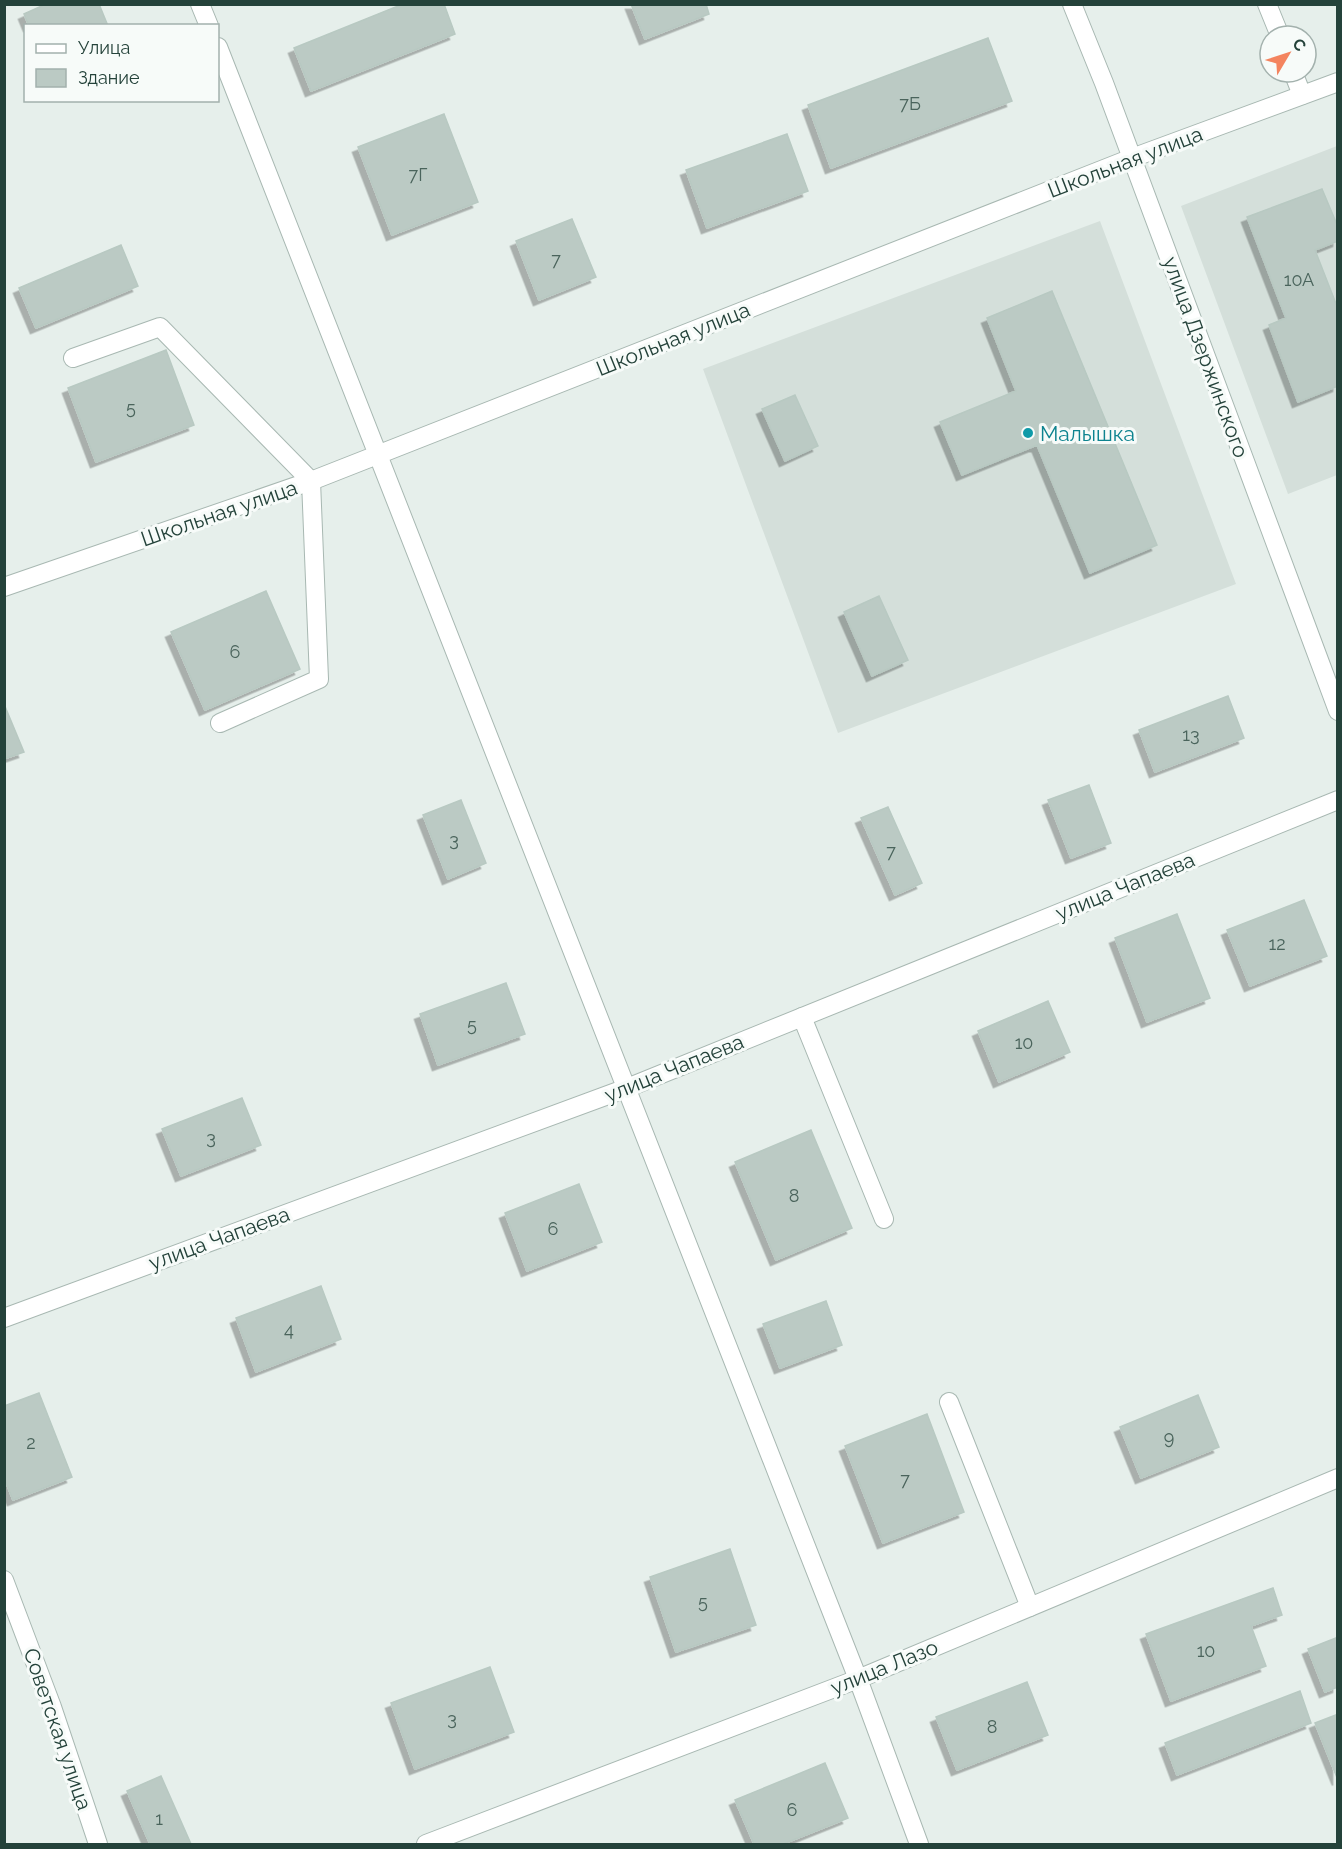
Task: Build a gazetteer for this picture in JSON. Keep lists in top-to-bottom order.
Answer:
{
  "streets": {
    "street": [
      "Школьная улица",
      "улица Дзержинского",
      "улица Чапаева",
      "улица Лазо",
      "Советская улица"
    ]
  },
  "crossings": [
    ["Школьная улица", "улица Дзержинского"]
  ],
  "places": ["Малышка"],
  "house_numbers": [
    "7Б",
    "7Г",
    "7",
    "10А",
    "5",
    "6",
    "13",
    "3",
    "7",
    "12",
    "5",
    "10",
    "3",
    "8",
    "6",
    "4",
    "9",
    "2",
    "7",
    "5",
    "10",
    "3",
    "8",
    "6",
    "1"
  ],
  "legend": ["Улица", "Здание"],
  "north": "top right"
}
